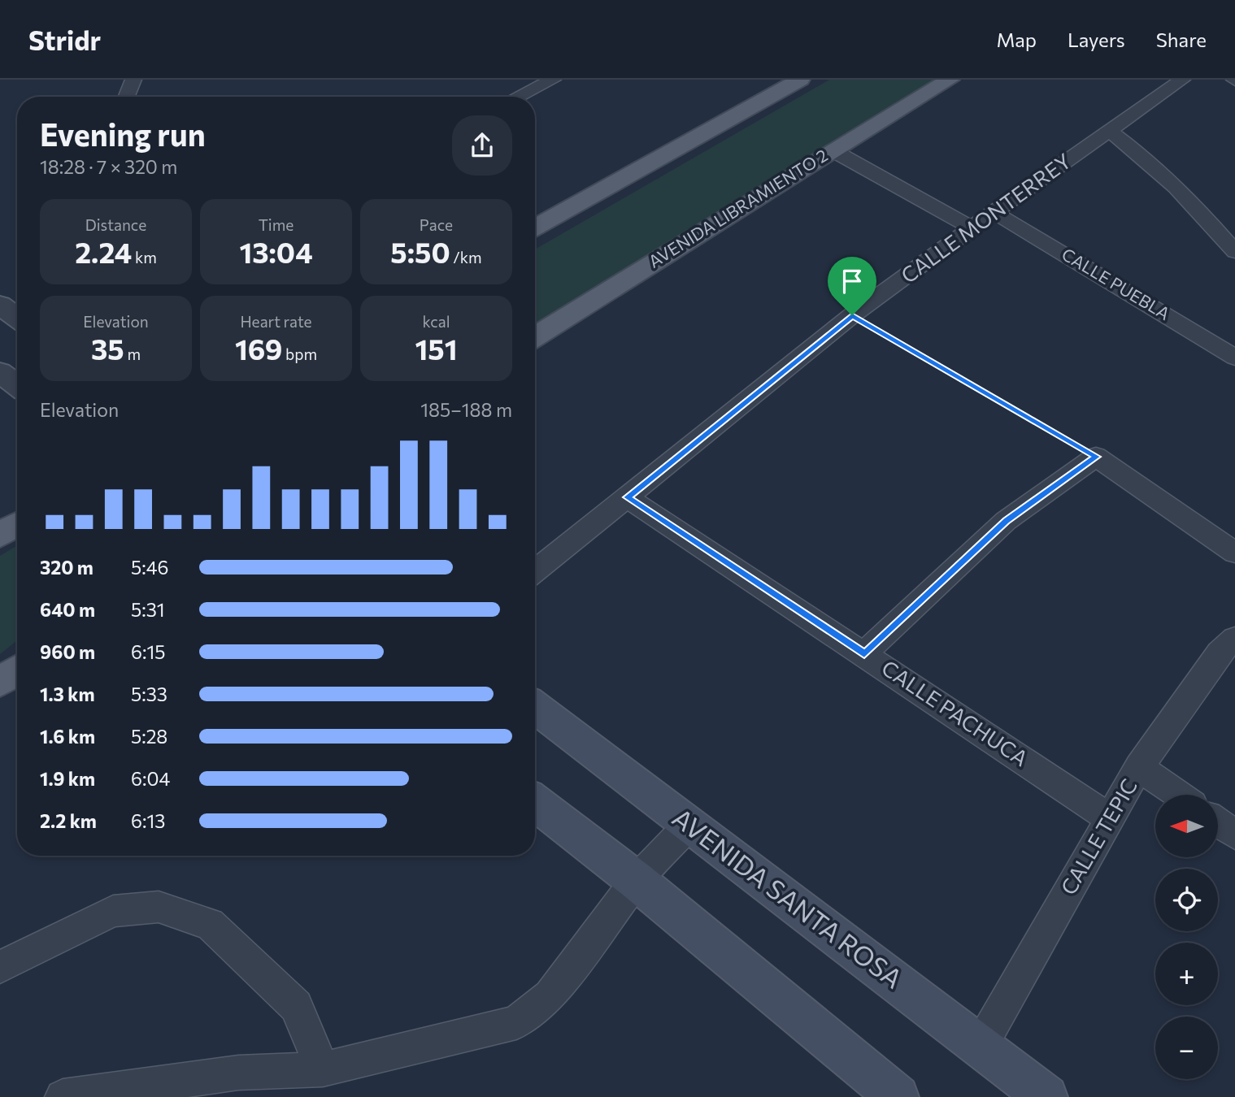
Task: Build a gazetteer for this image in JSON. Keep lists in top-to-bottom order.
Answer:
{
  "streets": {
    "main road": ["AVENIDA LIBRAMIENTO 2", "AVENIDA SANTA ROSA"],
    "street": [
      "CALLE MONTERREY",
      "CALLE PUEBLA",
      "CALLE PACHUCA",
      "CALLE TEPIC"
    ]
  },
  "crossings": [
    ["CALLE MONTERREY", "CALLE PUEBLA"],
    ["CALLE MONTERREY", "CALLE PACHUCA"],
    ["CALLE PACHUCA", "CALLE TEPIC"],
    ["CALLE TEPIC", "AVENIDA SANTA ROSA"]
  ],
  "north": "left",
  "page": {
    "header": "Stridr",
    "nav": ["Map", "Layers", "Share"],
    "heading": ["Evening run", "18:28 · 7 × 320 m"],
    "stats": [
      ["Distance", "2.24 km"],
      ["Time", "13:04"],
      ["Pace", "5:50 /km"],
      ["Elevation", "35 m"],
      ["Heart rate", "169 bpm"],
      ["kcal", "151"]
    ],
    "chart": ["Elevation", "185–188 m"],
    "list": [
      {
        "name": "320 m",
        "note": "5:46"
      },
      {
        "name": "640 m",
        "note": "5:31"
      },
      {
        "name": "960 m",
        "note": "6:15"
      },
      {
        "name": "1.3 km",
        "note": "5:33"
      },
      {
        "name": "1.6 km",
        "note": "5:28"
      },
      {
        "name": "1.9 km",
        "note": "6:04"
      },
      {
        "name": "2.2 km",
        "note": "6:13"
      }
    ],
    "map_buttons": ["+", "−"]
  }
}
